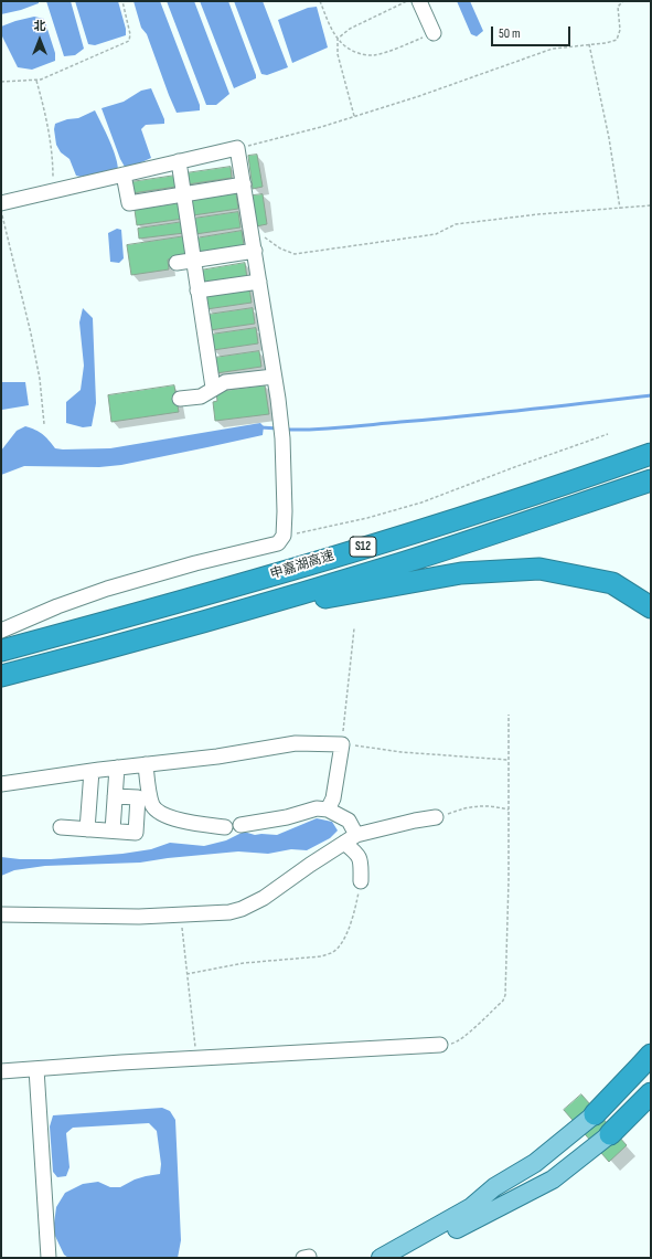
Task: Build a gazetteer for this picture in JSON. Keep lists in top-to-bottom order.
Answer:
{
  "streets": {
    "highway": ["S12", "申嘉湖高速"]
  },
  "scale_bar": "50 m",
  "north": "top"
}
